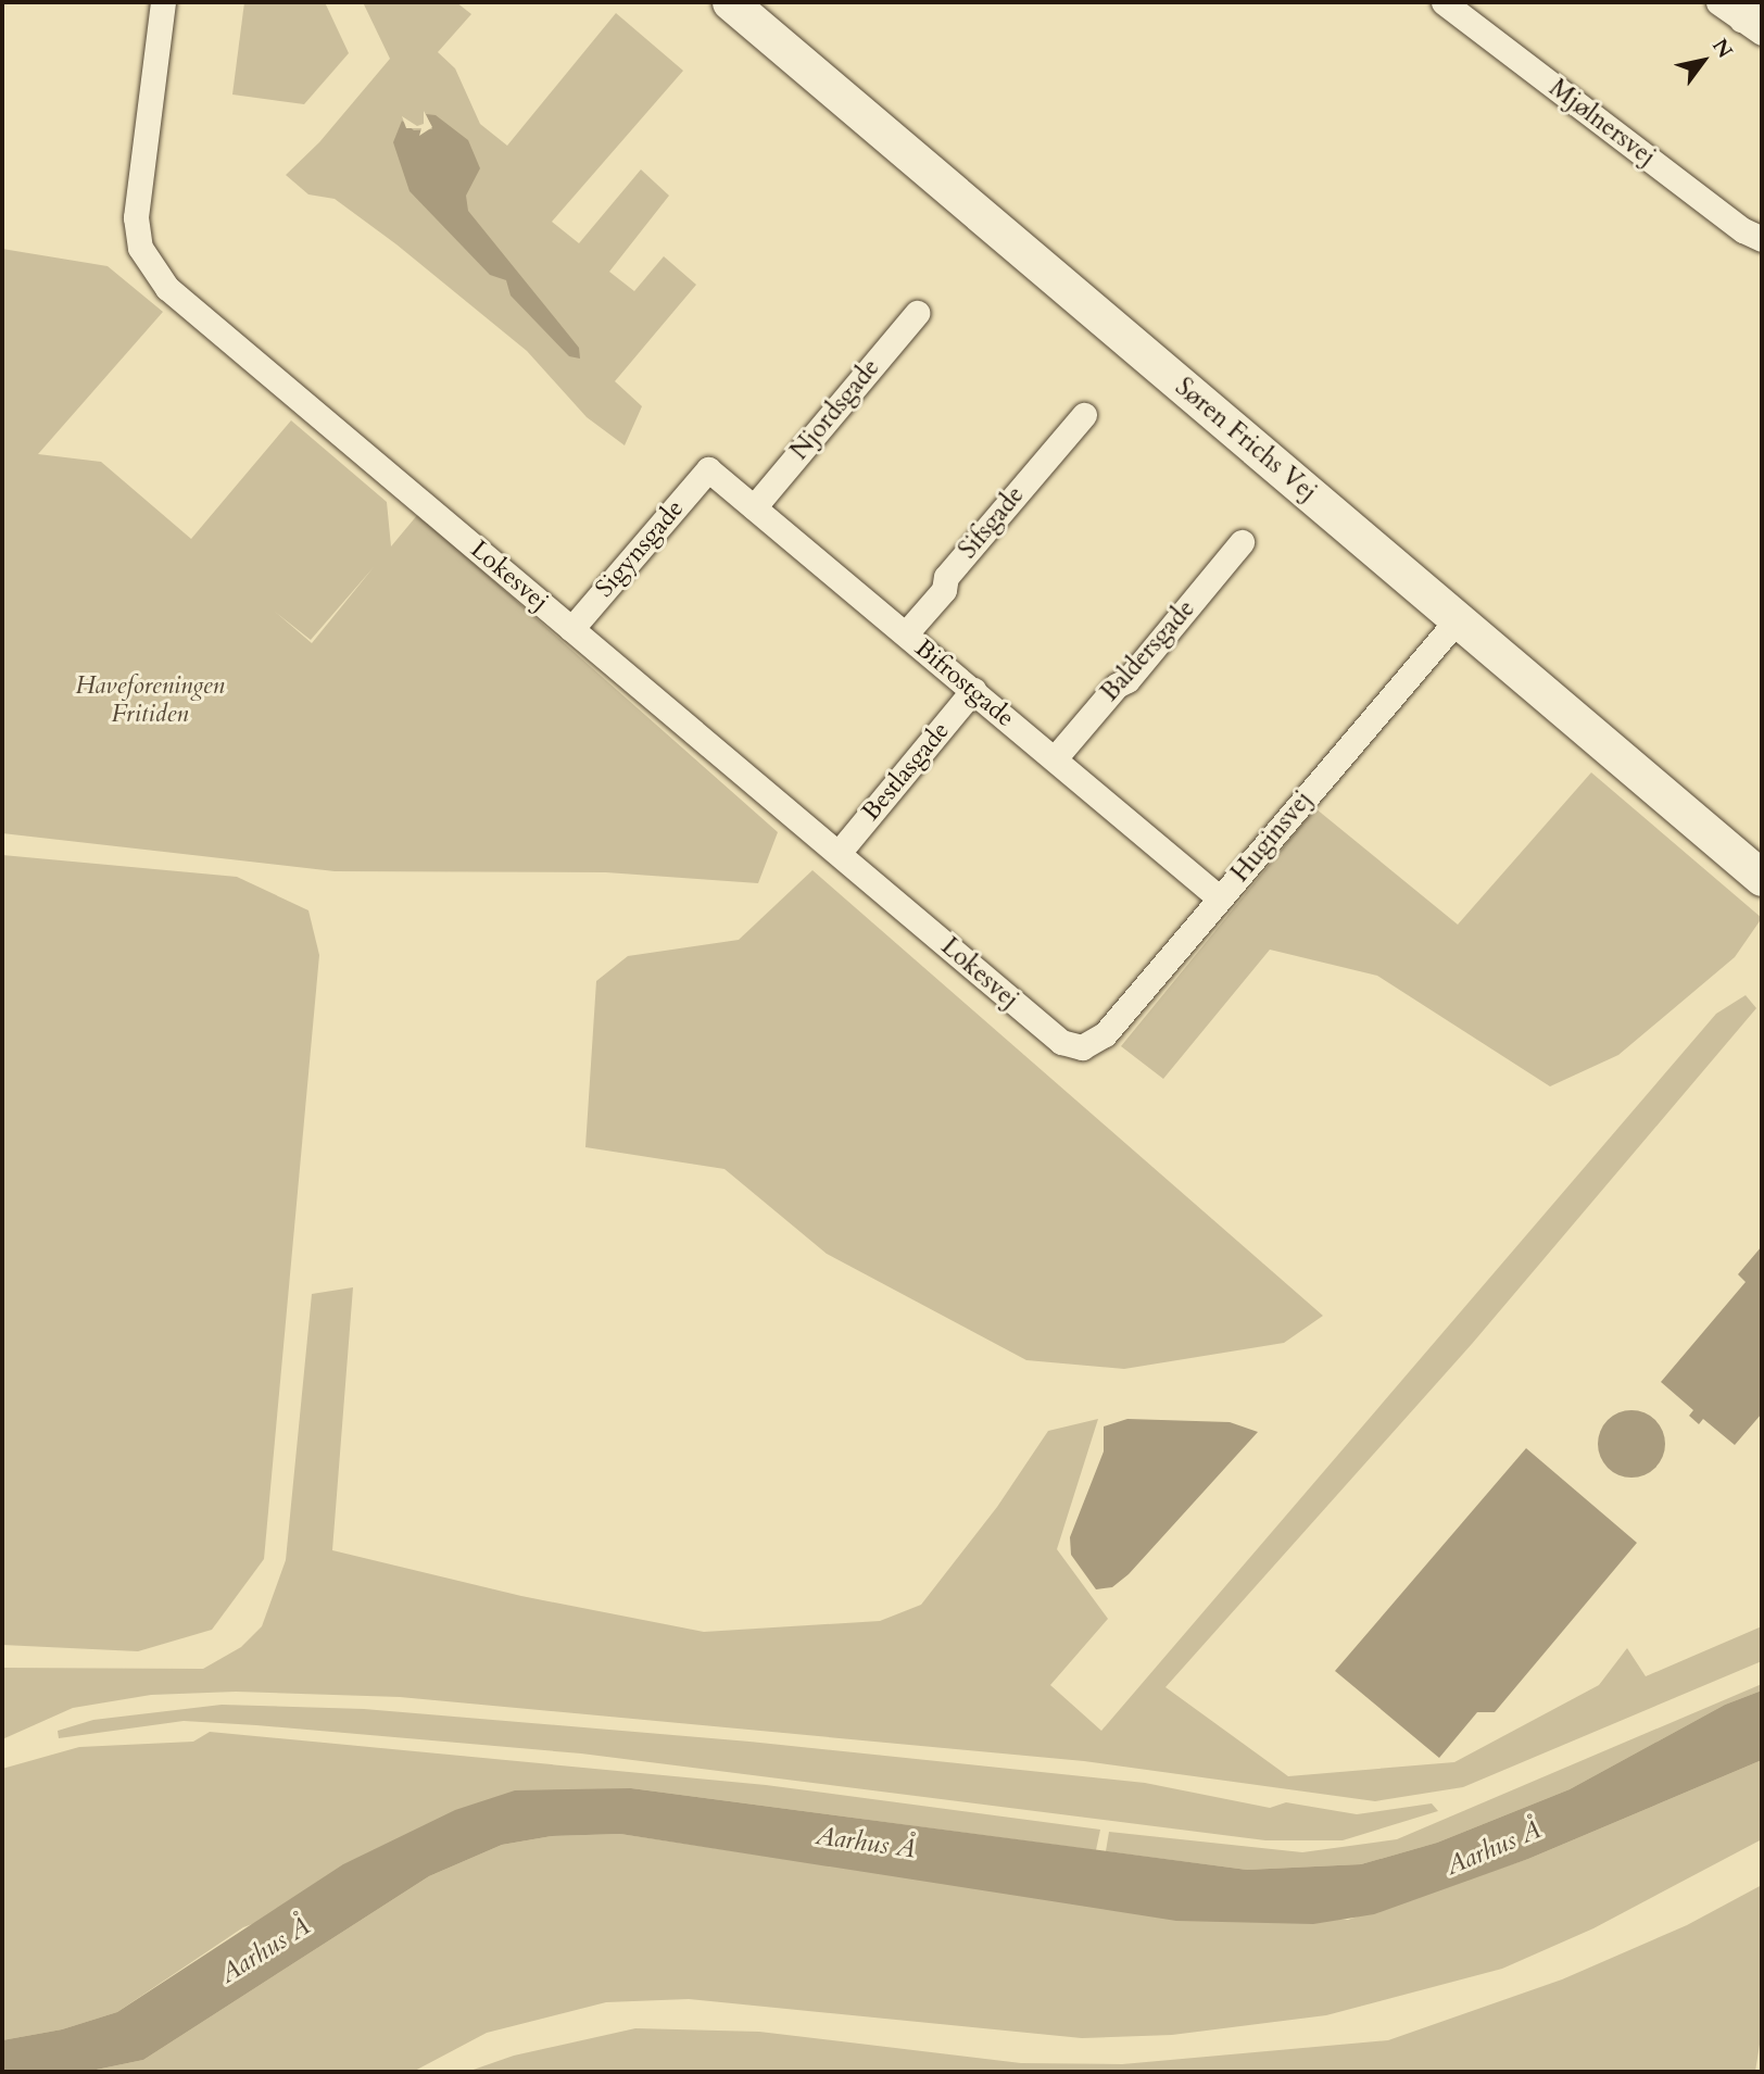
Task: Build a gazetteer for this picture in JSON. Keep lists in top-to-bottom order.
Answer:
{
  "streets": {
    "street": [
      "Mjølnersvej",
      "Njordsgade",
      "Søren Frichs Vej",
      "Sifsgade",
      "Sigynsgade",
      "Lokesvej",
      "Baldersgade",
      "Bifrostgade",
      "Bestlasgade",
      "Huginsvej"
    ]
  },
  "crossings": [
    ["Njordsgade", "Bifrostgade"],
    ["Søren Frichs Vej", "Huginsvej"],
    ["Sifsgade", "Bifrostgade"],
    ["Sigynsgade", "Lokesvej"],
    ["Sigynsgade", "Bifrostgade"],
    ["Lokesvej", "Bestlasgade"],
    ["Lokesvej", "Huginsvej"],
    ["Baldersgade", "Bifrostgade"],
    ["Bifrostgade", "Bestlasgade"],
    ["Bifrostgade", "Huginsvej"]
  ],
  "water": ["Aarhus Å"],
  "parks": ["Haveforeningen Fritiden"],
  "north": "top right"
}
